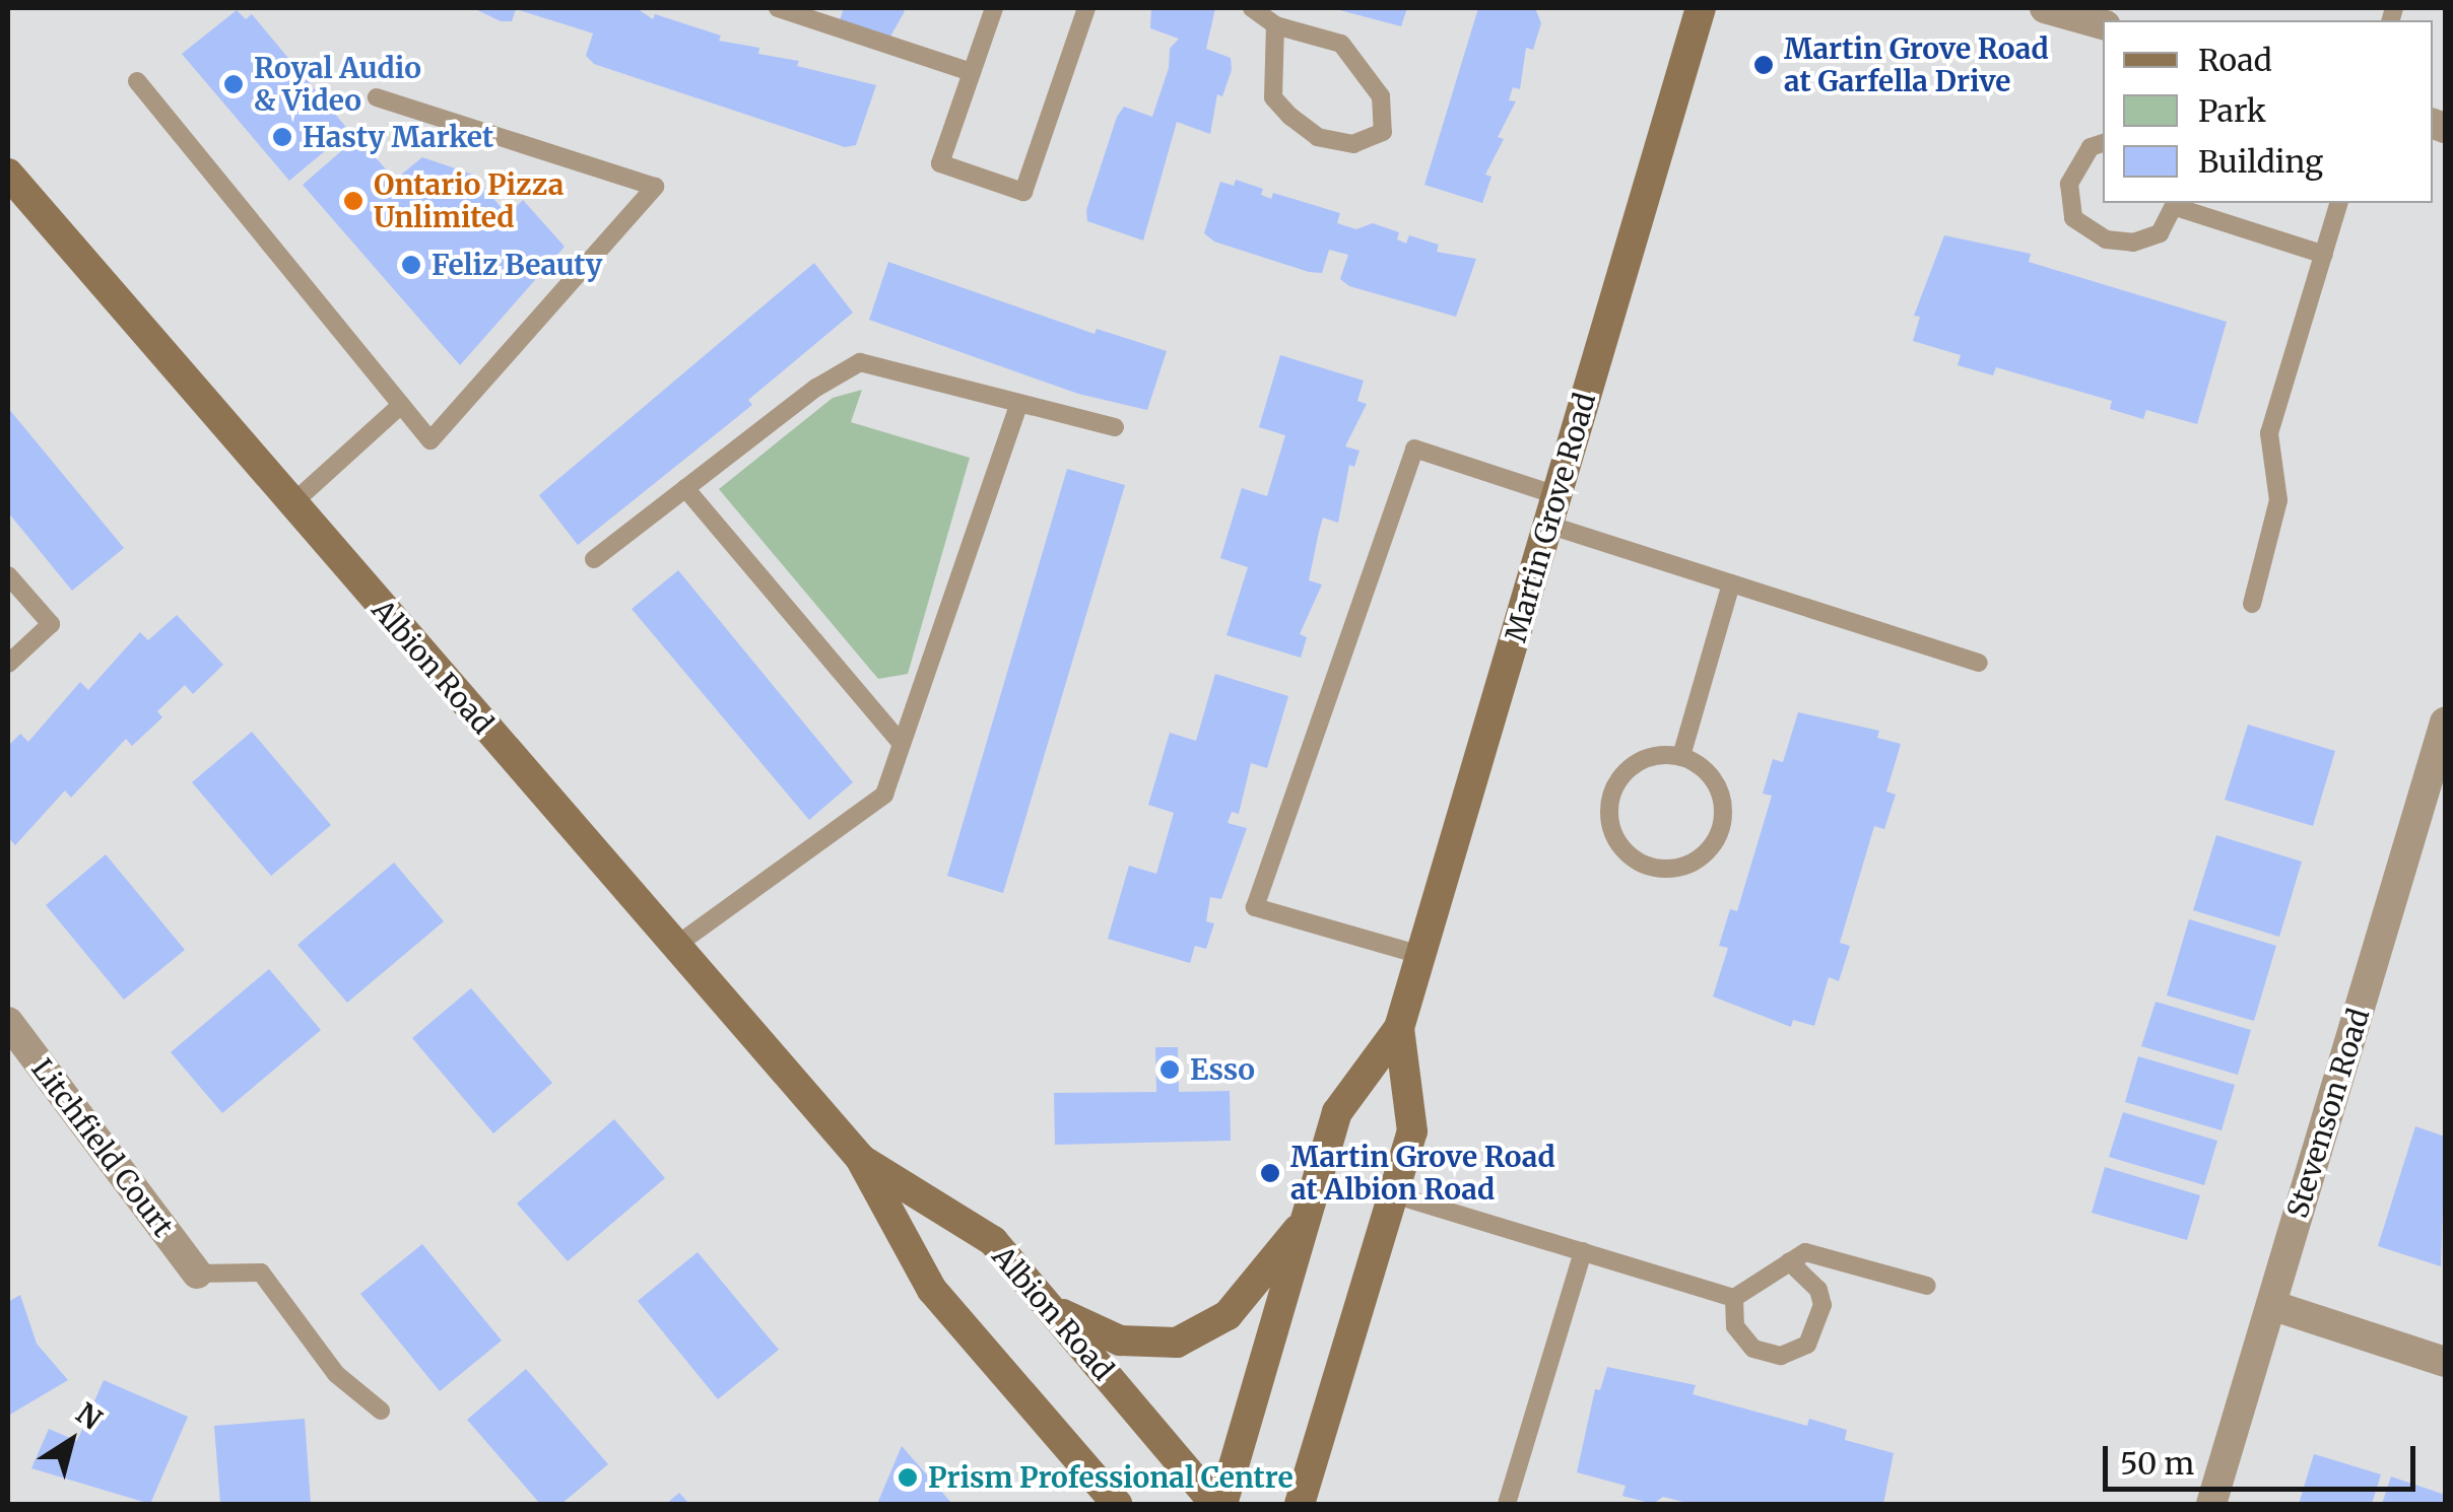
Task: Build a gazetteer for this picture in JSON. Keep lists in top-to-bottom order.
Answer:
{
  "streets": {
    "main road": ["Martin Grove Road", "Albion Road"],
    "street": ["Stevenson Road", "Litchfield Court"]
  },
  "crossings": [
    ["Martin Grove Road", "Albion Road"]
  ],
  "places": [
    "Martin Grove Road at Garfella Drive",
    "Royal Audio & Video",
    "Hasty Market",
    "Ontario Pizza Unlimited",
    "Feliz Beauty",
    "Esso",
    "Martin Grove Road at Albion Road",
    "Prism Professional Centre"
  ],
  "legend": ["Road", "Park", "Building"],
  "scale_bar": "50 m",
  "north": "top right"
}
